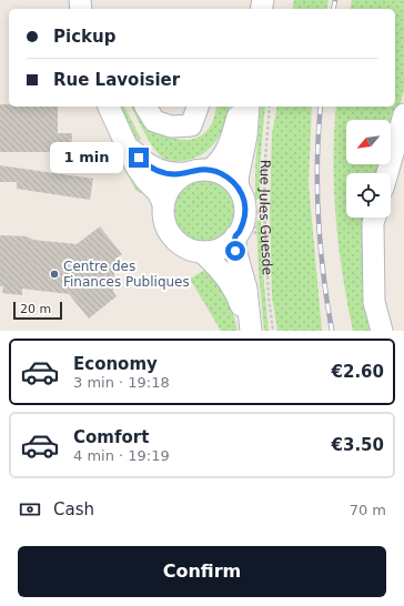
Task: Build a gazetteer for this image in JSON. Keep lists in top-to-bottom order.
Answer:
{
  "streets": {
    "street": ["Rue Jules Guesde"]
  },
  "places": ["Centre des Finances Publiques"],
  "scale_bar": "20 m",
  "north": "bottom left",
  "page": {
    "banner": ["Pickup", "Rue Lavoisier"],
    "bubble": "1 min",
    "scale": "20 m",
    "list": [
      {
        "name": "Economy",
        "note": "3 min · 19:18",
        "value": "€2.60"
      },
      {
        "name": "Comfort",
        "note": "4 min · 19:19",
        "value": "€3.50"
      }
    ],
    "pay": ["Cash", "70 m"],
    "buttons": "Confirm"
  }
}
